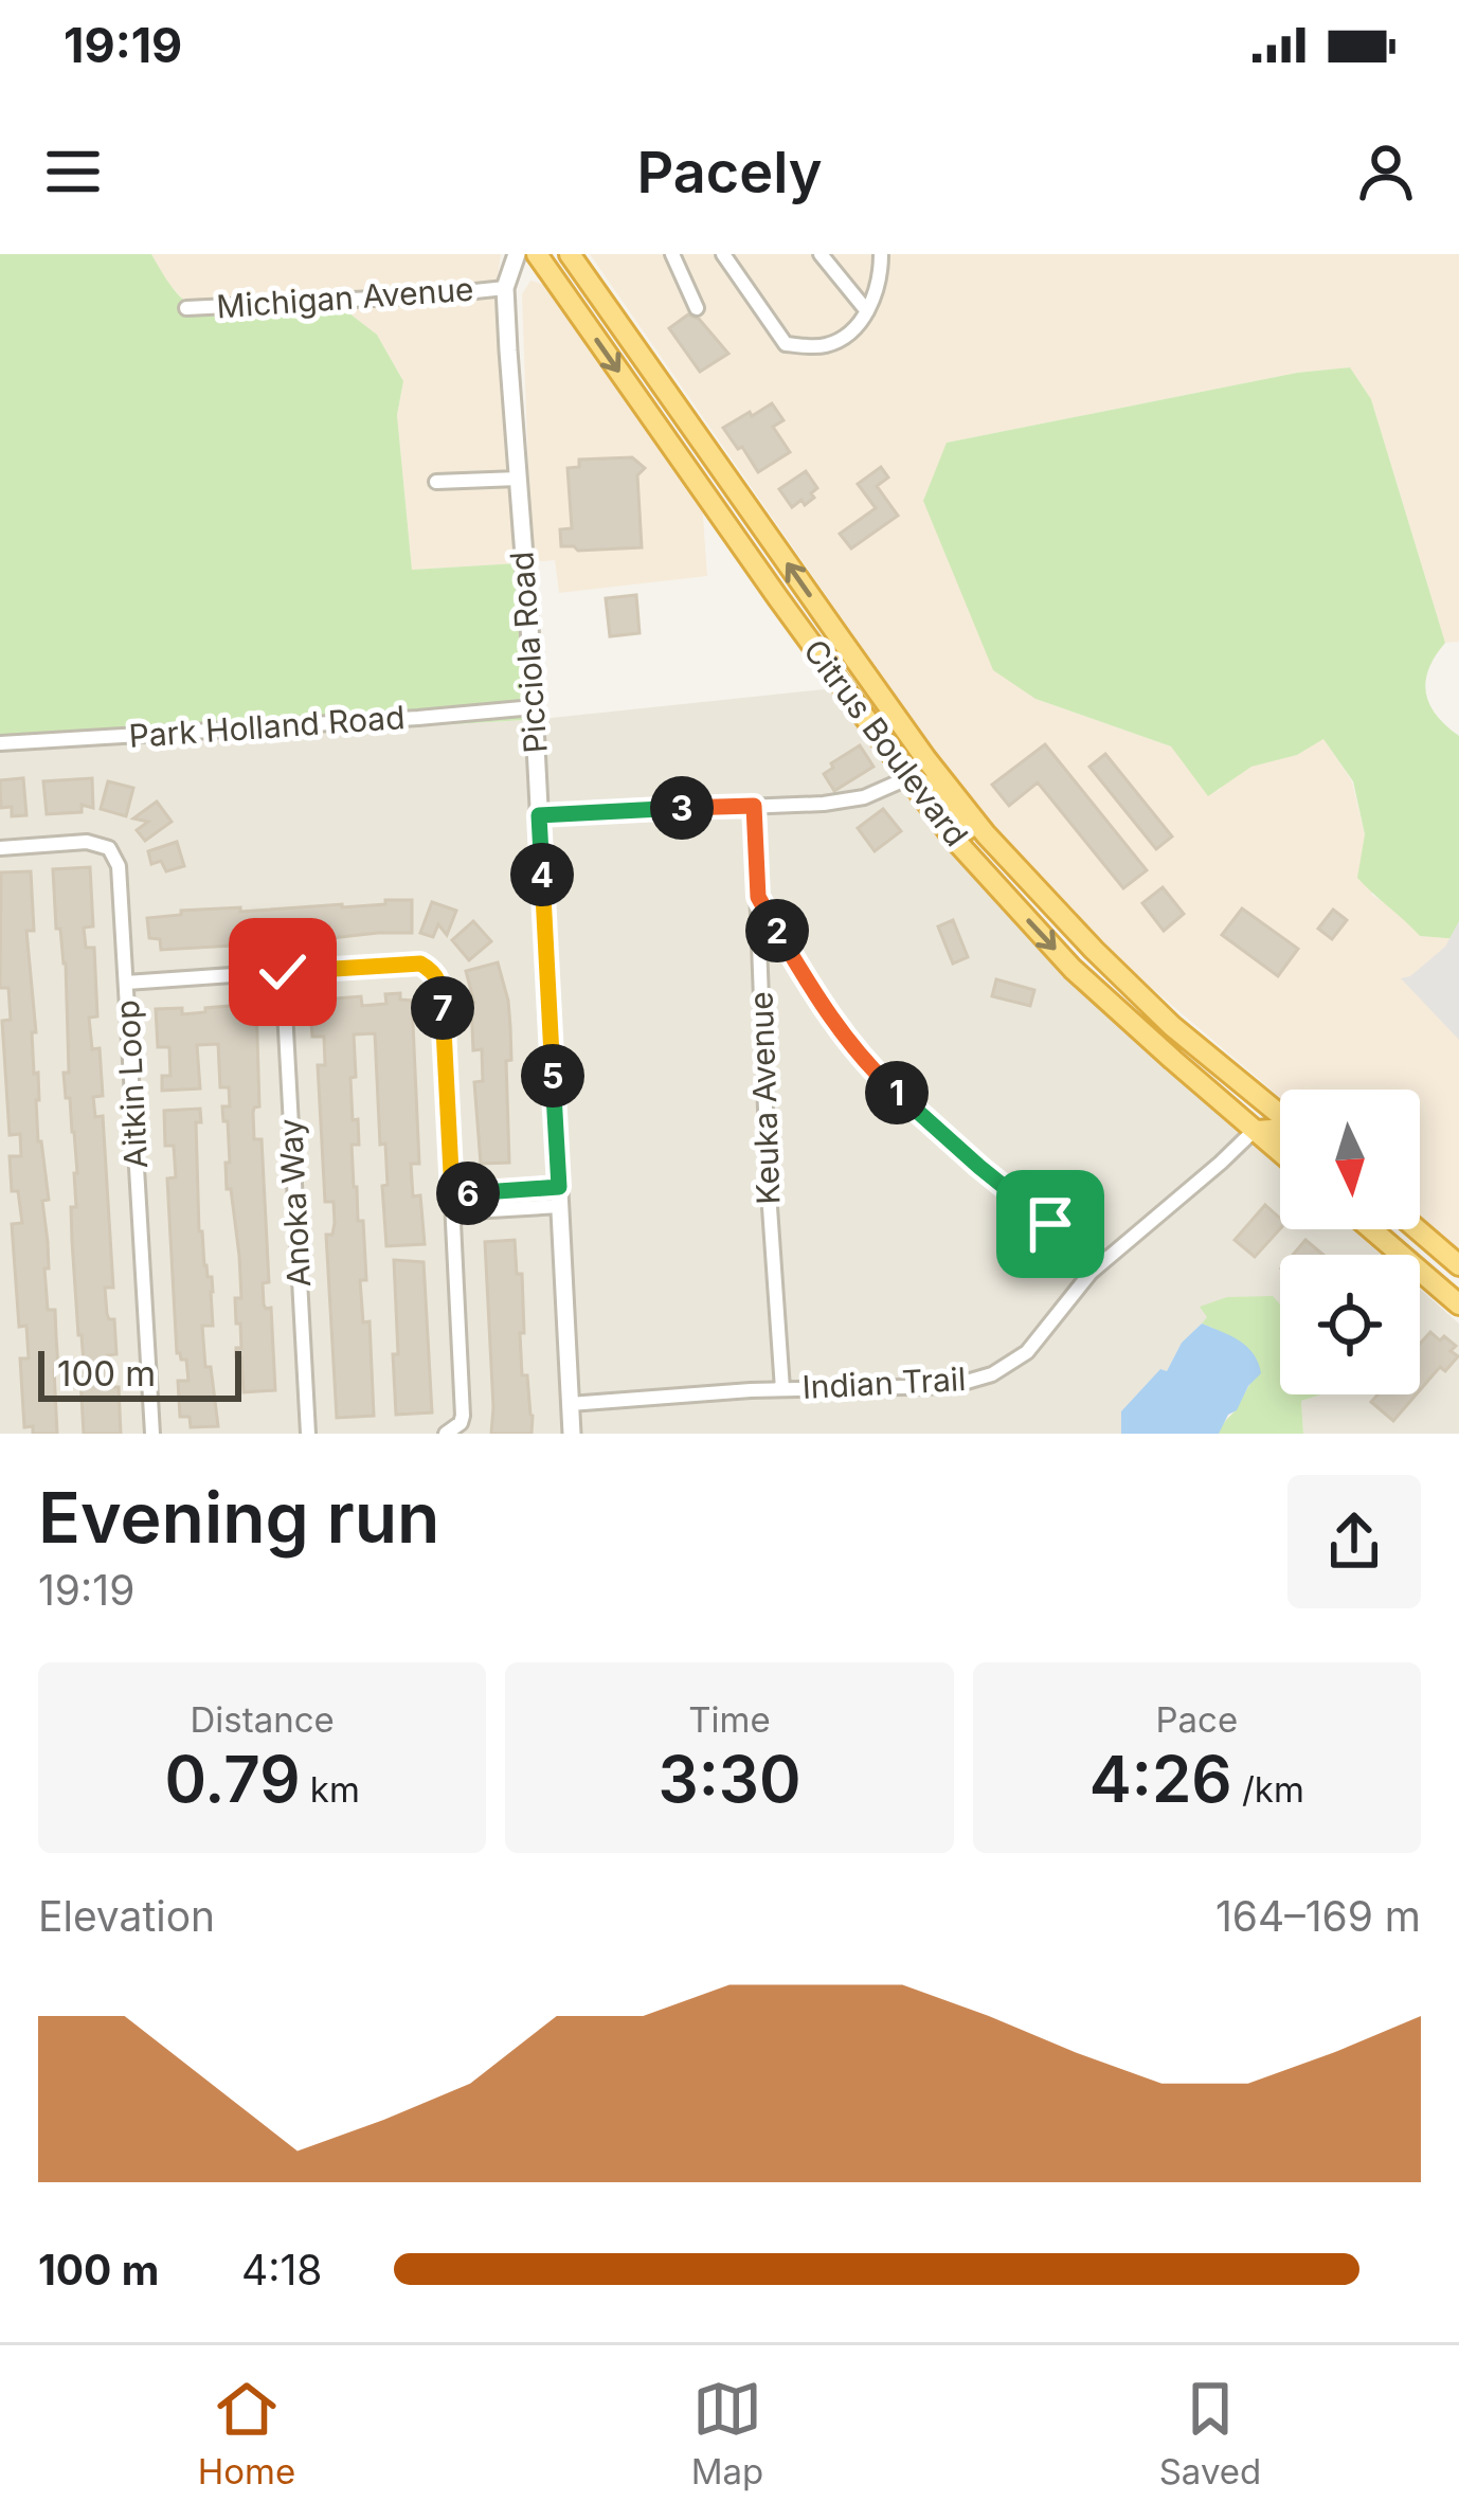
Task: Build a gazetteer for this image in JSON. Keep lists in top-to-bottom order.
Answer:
{
  "streets": {
    "highway": ["Citrus Boulevard"],
    "street": [
      "Michigan Avenue",
      "Picciola Road",
      "Park Holland Road",
      "Aitkin Loop",
      "Keuka Avenue",
      "Anoka Way",
      "Indian Trail"
    ]
  },
  "crossings": [
    ["Michigan Avenue", "Picciola Road"],
    ["Picciola Road", "Park Holland Road"],
    ["Picciola Road", "Indian Trail"],
    ["Citrus Boulevard", "Indian Trail"],
    ["Keuka Avenue", "Indian Trail"]
  ],
  "scale_bar": "100 m",
  "north": "bottom",
  "page": {
    "status": "19:19",
    "header": "Pacely",
    "pins": [
      "3",
      "4",
      "2",
      "7",
      "5",
      "1",
      "6"
    ],
    "scale": "100 m",
    "heading": ["Evening run", "19:19"],
    "stats": [
      ["Distance", "0.79 km"],
      ["Time", "3:30"],
      ["Pace", "4:26 /km"]
    ],
    "chart": ["Elevation", "164–169 m"],
    "list": [
      {
        "name": "100 m",
        "note": "4:18"
      }
    ],
    "tabs": ["Home", "Map", "Saved"]
  }
}
